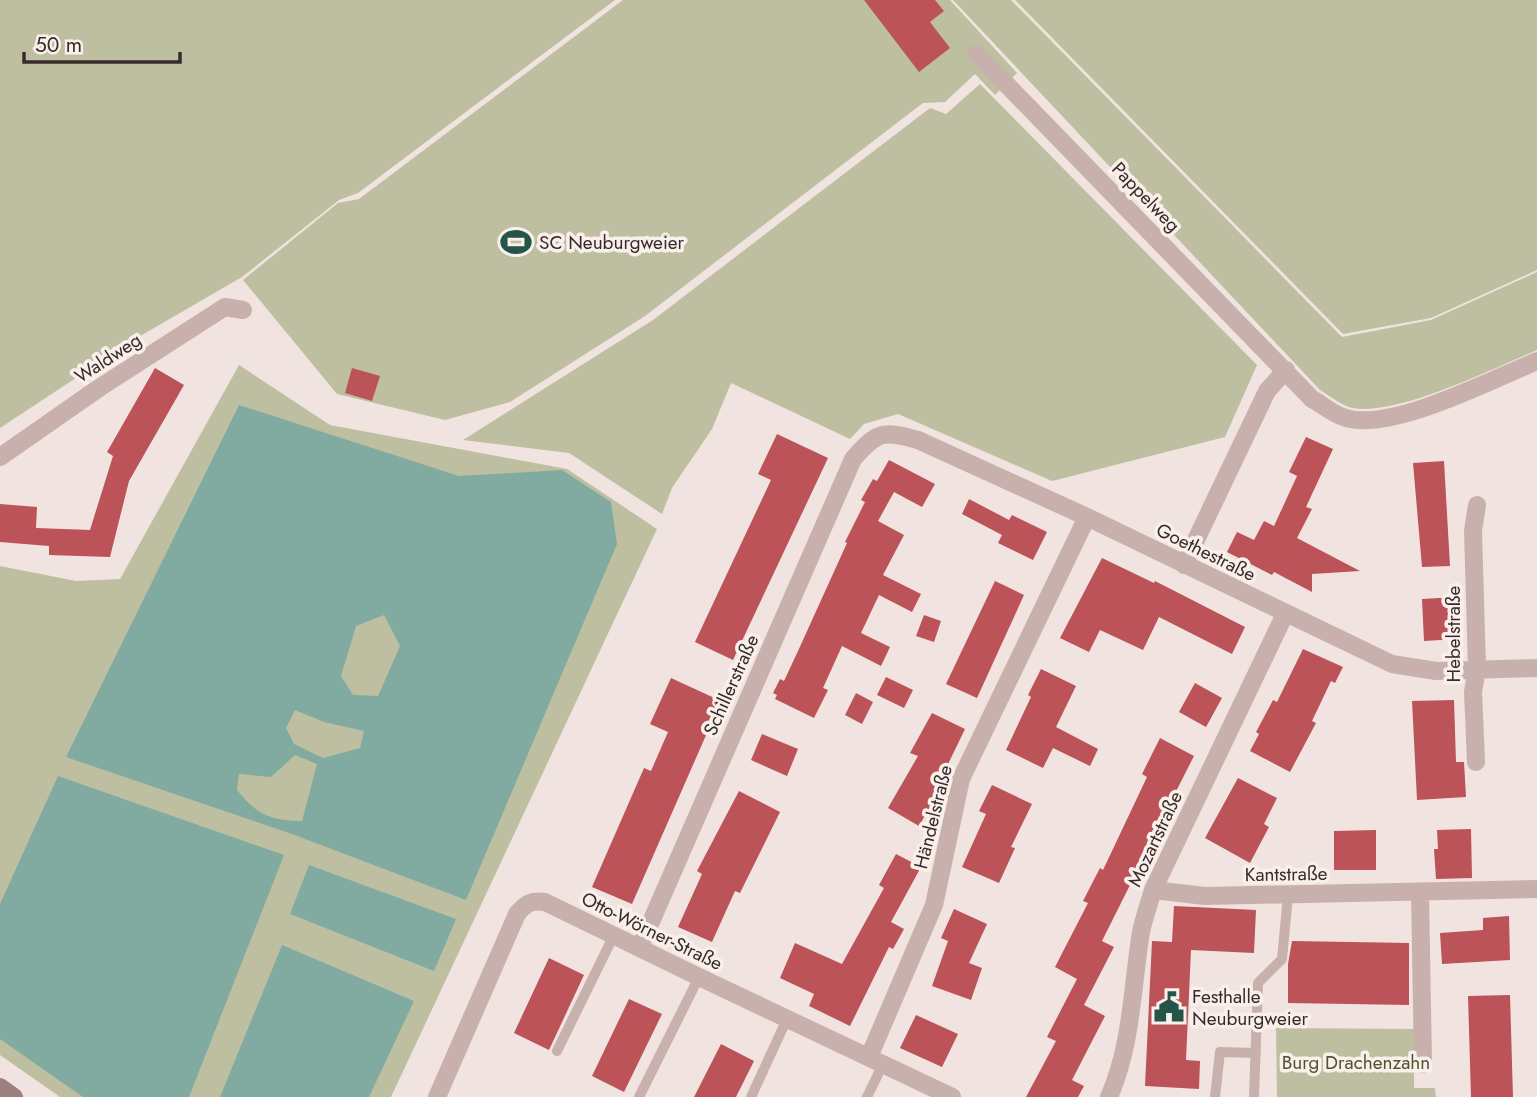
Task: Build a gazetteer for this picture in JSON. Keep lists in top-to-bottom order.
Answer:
{
  "streets": {
    "street": [
      "Pappelweg",
      "Waldweg",
      "Goethestraße",
      "Hebelstraße",
      "Schillerstraße",
      "Händelstraße",
      "Mozartstraße",
      "Kantstraße",
      "Otto-Wörner-Straße"
    ]
  },
  "crossings": [
    ["Goethestraße", "Hebelstraße"],
    ["Goethestraße", "Schillerstraße"],
    ["Goethestraße", "Händelstraße"],
    ["Goethestraße", "Mozartstraße"],
    ["Schillerstraße", "Otto-Wörner-Straße"],
    ["Händelstraße", "Otto-Wörner-Straße"],
    ["Mozartstraße", "Kantstraße"]
  ],
  "parks": ["Burg Drachenzahn"],
  "places": {
    "sports": ["SC Neuburgweier"],
    "public building": ["Festhalle Neuburgweier"]
  },
  "scale_bar": "50 m"
}
